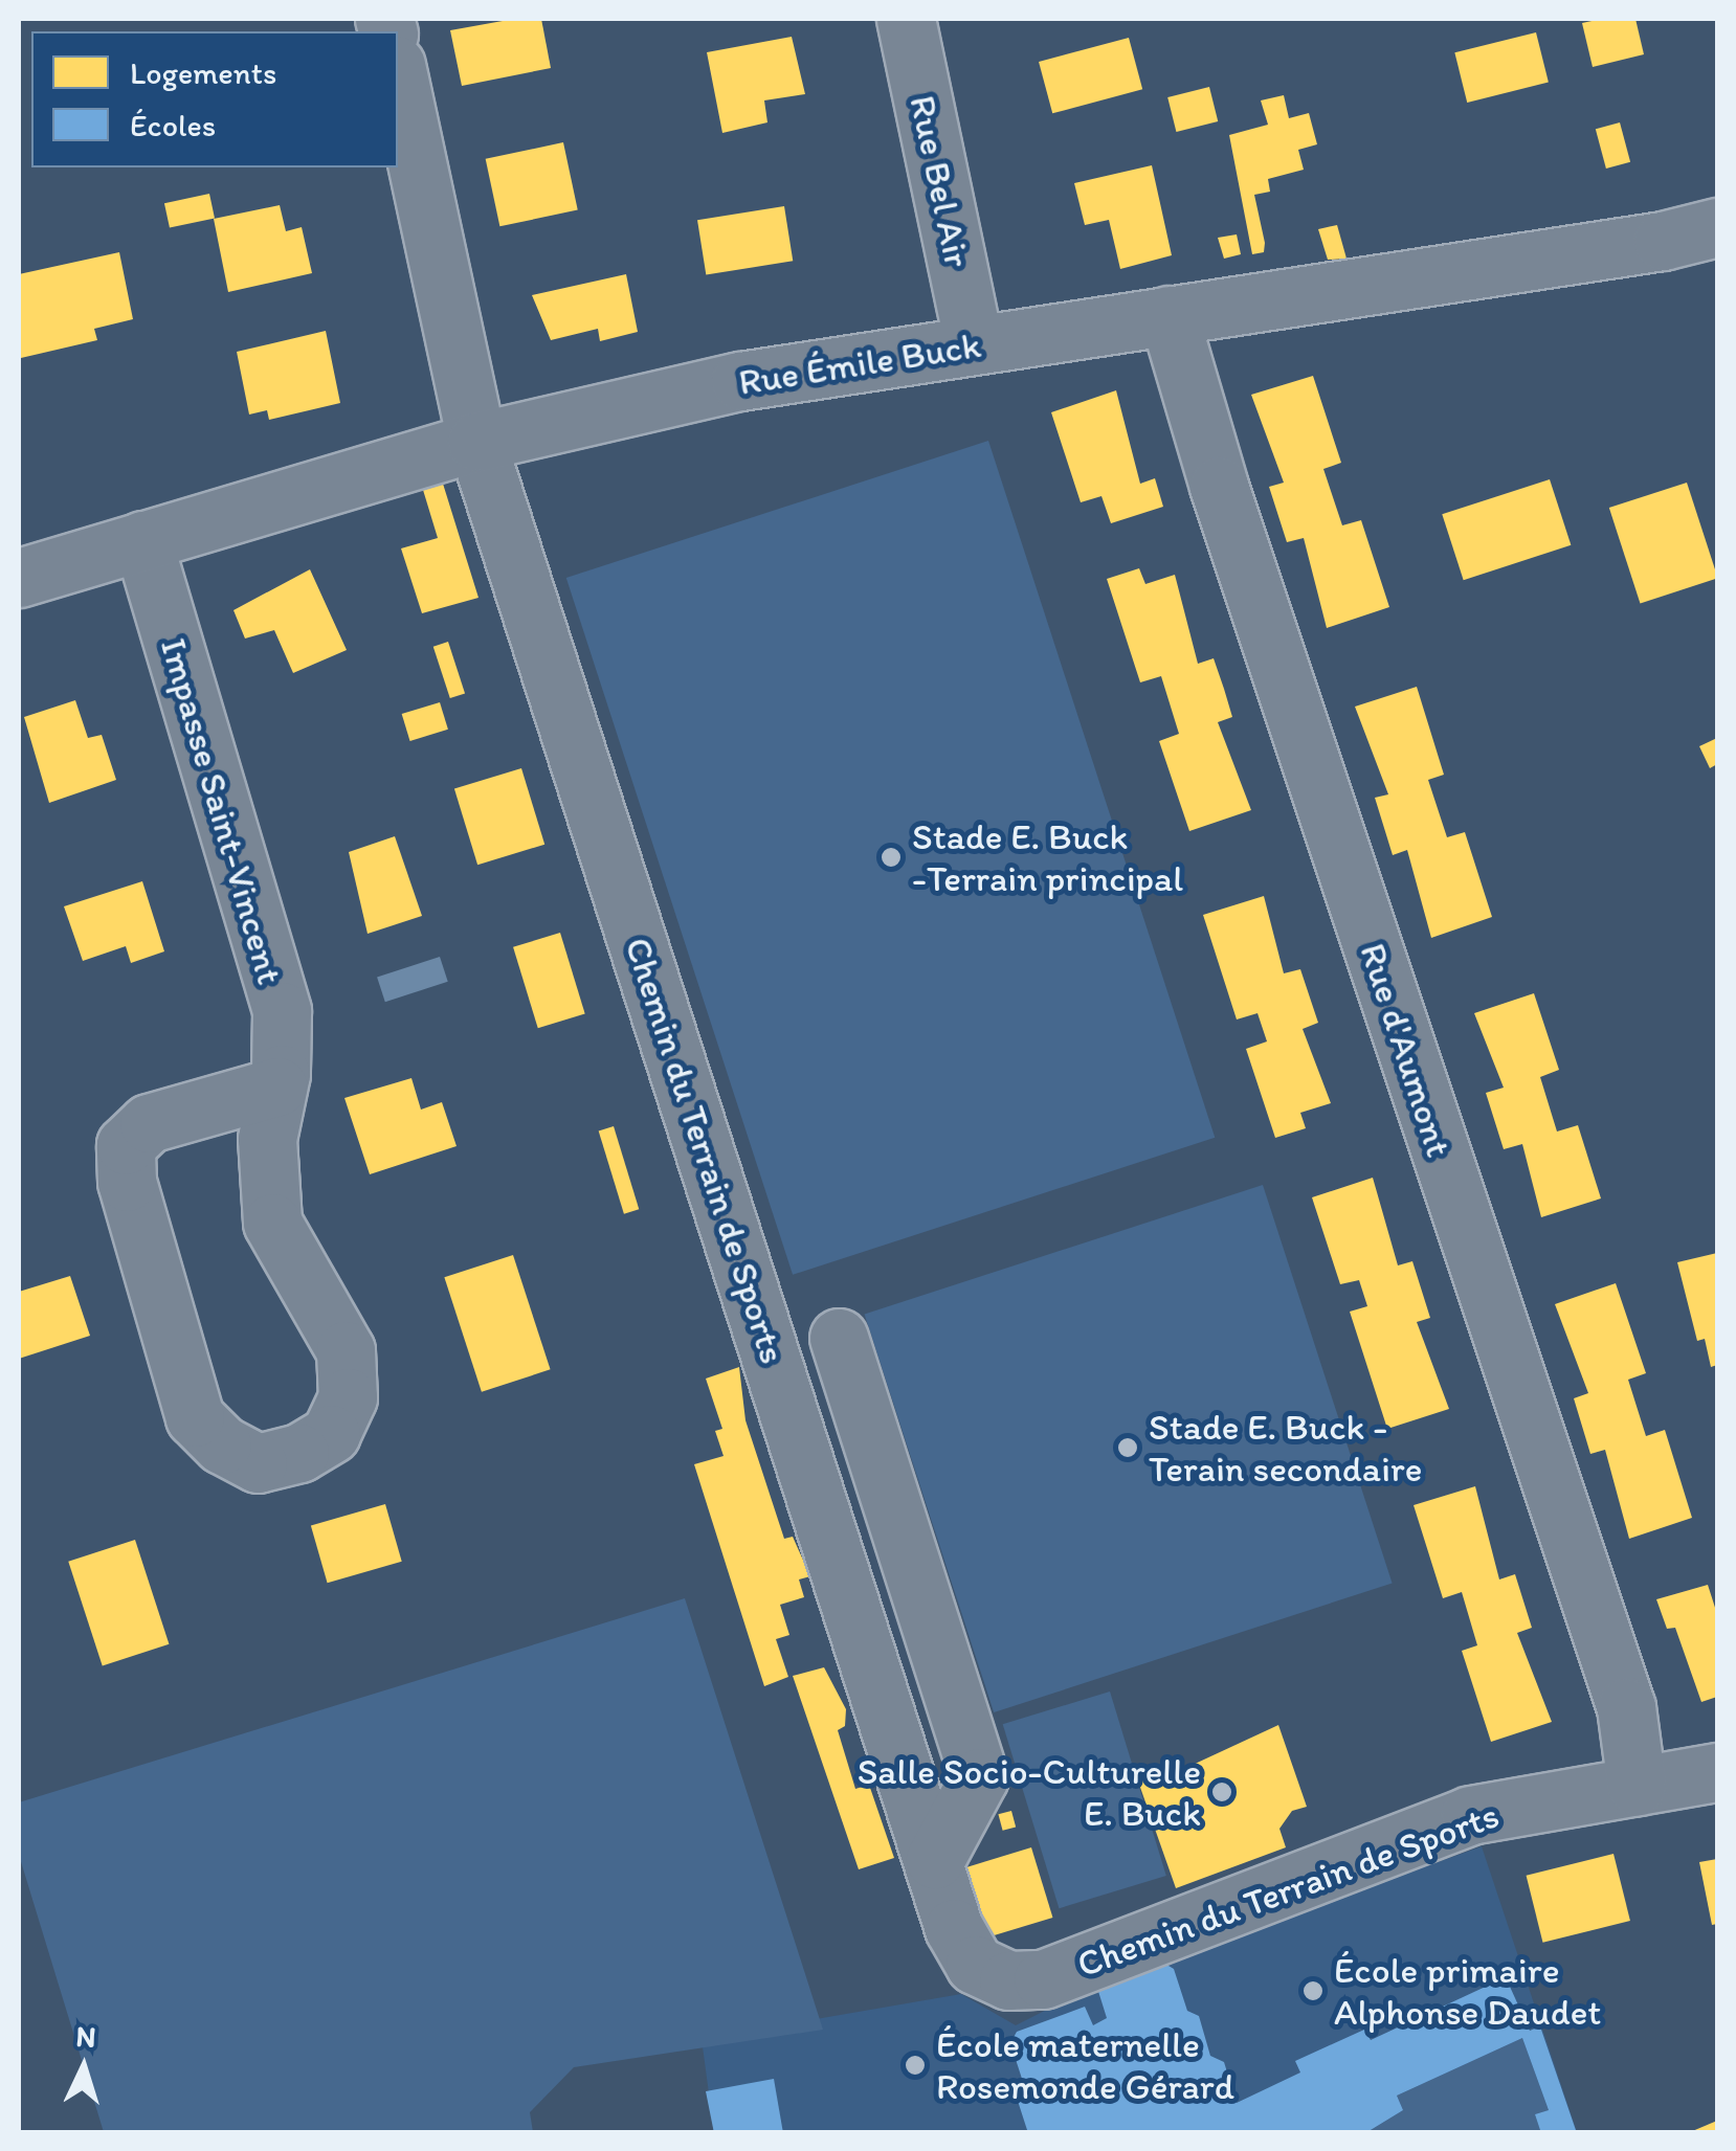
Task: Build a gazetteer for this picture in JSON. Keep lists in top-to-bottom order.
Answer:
{
  "streets": {
    "street": [
      "Rue Bel Air",
      "Rue Émile Buck",
      "Impasse Saint-Vincent",
      "Rue d'Aumont",
      "Chemin du Terrain de Sports"
    ]
  },
  "crossings": [
    ["Rue Bel Air", "Rue Émile Buck"],
    ["Rue Émile Buck", "Impasse Saint-Vincent"],
    ["Rue Émile Buck", "Rue d'Aumont"],
    ["Rue Émile Buck", "Chemin du Terrain de Sports"],
    ["Rue d'Aumont", "Chemin du Terrain de Sports"]
  ],
  "places": [
    "Stade E. Buck -Terrain principal",
    "Stade E. Buck - Terain secondaire",
    "Salle Socio-Culturelle E. Buck",
    "École primaire Alphonse Daudet",
    "École maternelle Rosemonde Gérard"
  ],
  "legend": ["Logements", "Écoles"],
  "north": "top"
}
